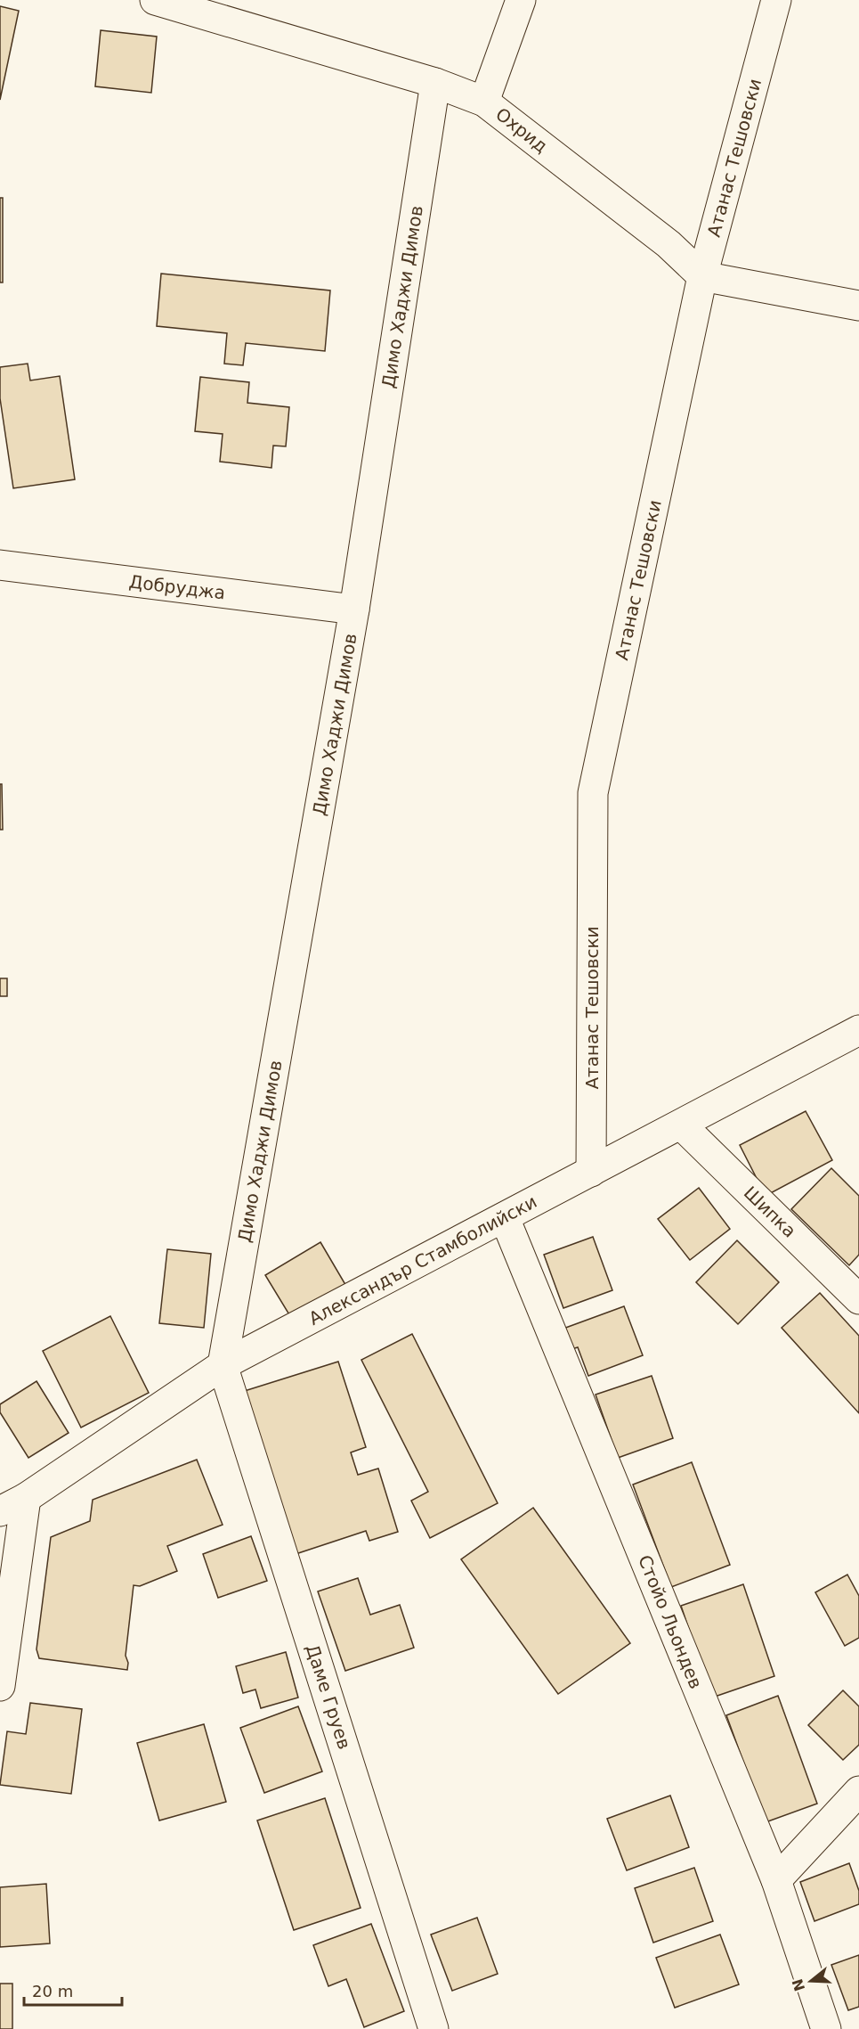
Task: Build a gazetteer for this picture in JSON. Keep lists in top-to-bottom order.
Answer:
{
  "streets": {
    "street": [
      "Охрид",
      "Атанас Тешовски",
      "Димо Хаджи Димов",
      "Добруджа",
      "Шипка",
      "Александър Стамболийски",
      "Стойо Льондев",
      "Даме Груев"
    ]
  },
  "crossings": [
    ["Охрид", "Атанас Тешовски"],
    ["Охрид", "Димо Хаджи Димов"],
    ["Атанас Тешовски", "Александър Стамболийски"],
    ["Димо Хаджи Димов", "Добруджа"],
    ["Димо Хаджи Димов", "Александър Стамболийски"],
    ["Димо Хаджи Димов", "Даме Груев"],
    ["Шипка", "Александър Стамболийски"],
    ["Александър Стамболийски", "Стойо Льондев"],
    ["Александър Стамболийски", "Даме Груев"]
  ],
  "scale_bar": "20 m",
  "north": "left"
}
